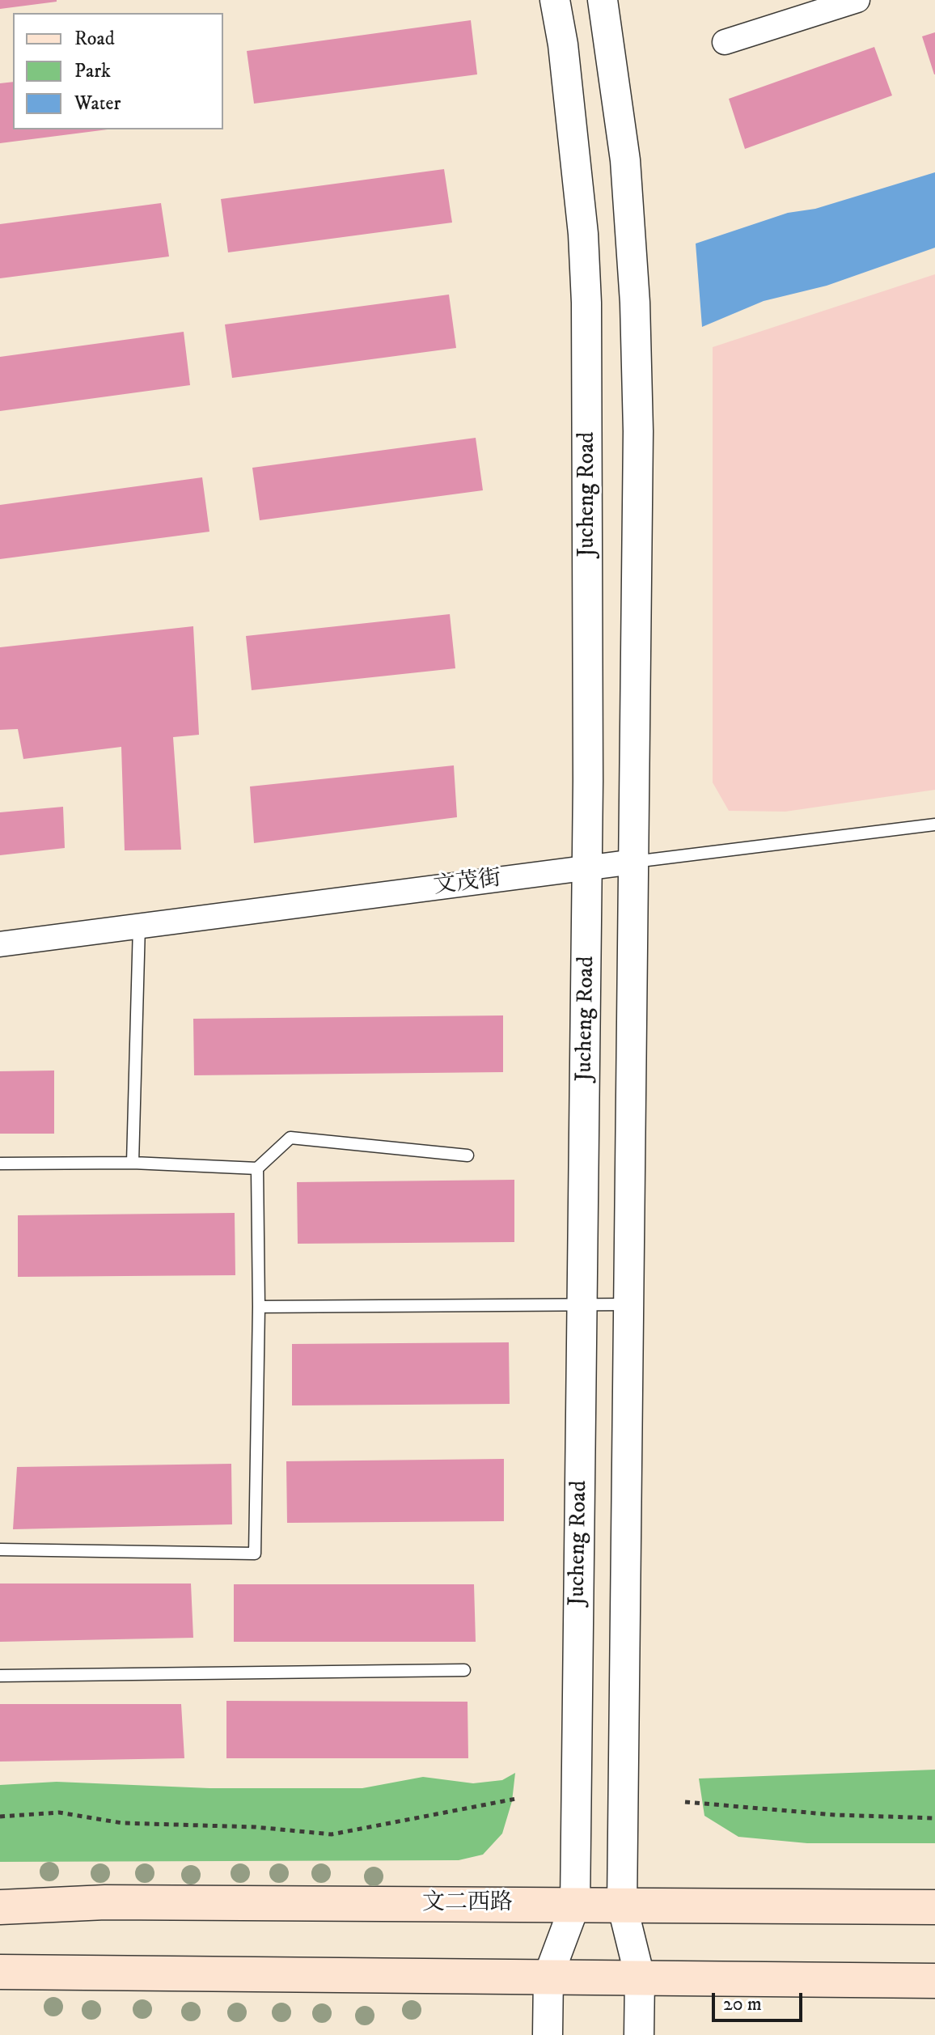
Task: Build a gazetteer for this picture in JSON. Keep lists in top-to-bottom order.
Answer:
{
  "streets": {
    "main road": ["文二西路"],
    "street": ["Jucheng Road", "文茂街"]
  },
  "crossings": [
    ["Jucheng Road", "文茂街"],
    ["Jucheng Road", "文二西路"]
  ],
  "legend": ["Road", "Park", "Water"],
  "scale_bar": "20 m"
}
